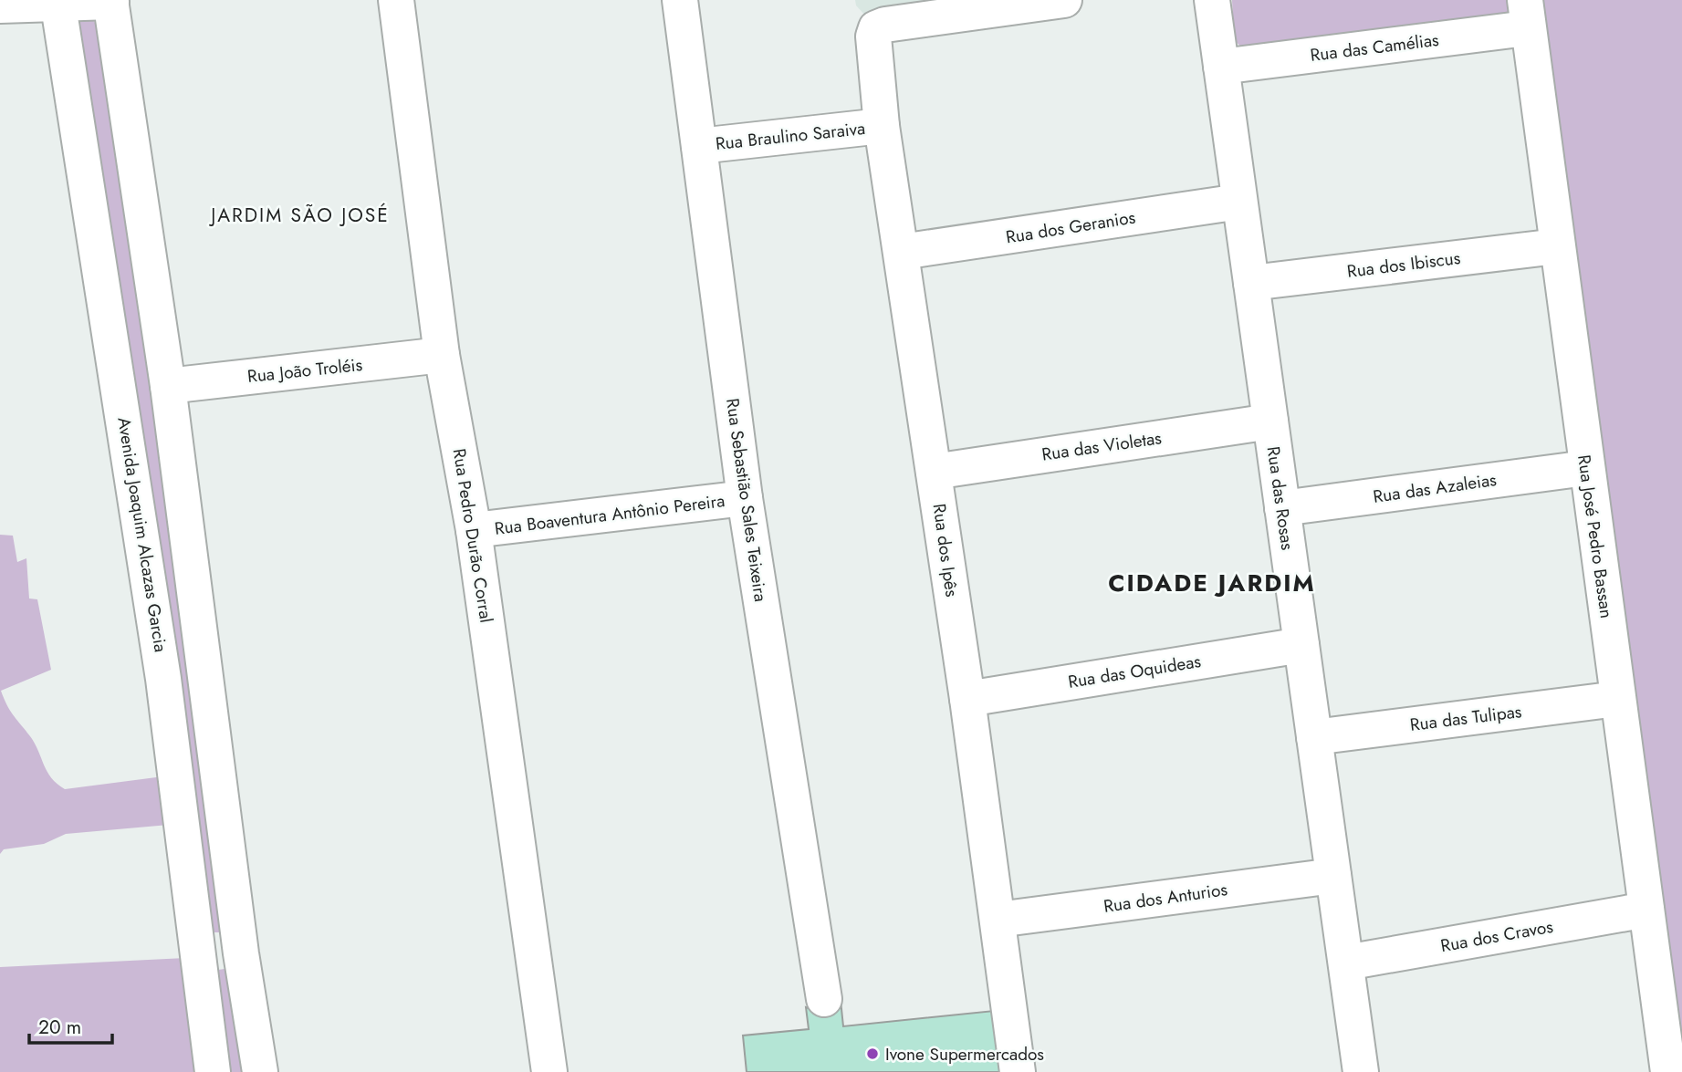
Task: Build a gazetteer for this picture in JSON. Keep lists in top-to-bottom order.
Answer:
{
  "streets": {
    "street": [
      "Rua das Camélias",
      "Rua Braulino Saraiva",
      "Rua dos Geranios",
      "Rua dos Ibiscus",
      "Rua João Troléis",
      "Rua das Violetas",
      "Rua das Azaleias",
      "Rua das Rosas",
      "Rua Sebastião Sales Teixeira",
      "Rua Boaventura Antônio Pereira",
      "Avenida Joaquim Alcazas Garcia",
      "Rua Pedro Durão Corral",
      "Rua José Pedro Bassan",
      "Rua dos Ipês",
      "Rua das Oquideas",
      "Rua das Tulipas",
      "Rua dos Anturios",
      "Rua dos Cravos"
    ]
  },
  "crossings": [
    ["Rua das Camélias", "Rua das Rosas"],
    ["Rua das Camélias", "Rua José Pedro Bassan"],
    ["Rua Braulino Saraiva", "Rua Sebastião Sales Teixeira"],
    ["Rua Braulino Saraiva", "Rua dos Ipês"],
    ["Rua dos Geranios", "Rua das Rosas"],
    ["Rua dos Geranios", "Rua dos Ipês"],
    ["Rua dos Ibiscus", "Rua das Rosas"],
    ["Rua dos Ibiscus", "Rua José Pedro Bassan"],
    ["Rua João Troléis", "Rua Pedro Durão Corral"],
    ["Rua das Violetas", "Rua das Rosas"],
    ["Rua das Violetas", "Rua dos Ipês"],
    ["Rua das Azaleias", "Rua das Rosas"],
    ["Rua das Azaleias", "Rua José Pedro Bassan"],
    ["Rua das Rosas", "Rua das Oquideas"],
    ["Rua das Rosas", "Rua das Tulipas"],
    ["Rua das Rosas", "Rua dos Anturios"],
    ["Rua das Rosas", "Rua dos Cravos"],
    ["Rua Sebastião Sales Teixeira", "Rua Boaventura Antônio Pereira"],
    ["Rua Boaventura Antônio Pereira", "Rua Pedro Durão Corral"],
    ["Rua José Pedro Bassan", "Rua das Tulipas"],
    ["Rua José Pedro Bassan", "Rua dos Cravos"],
    ["Rua dos Ipês", "Rua das Oquideas"],
    ["Rua dos Ipês", "Rua dos Anturios"]
  ],
  "districts": ["JARDIM SÃO JOSÉ", "CIDADE JARDIM"],
  "places": ["Ivone Supermercados"],
  "scale_bar": "20 m"
}
